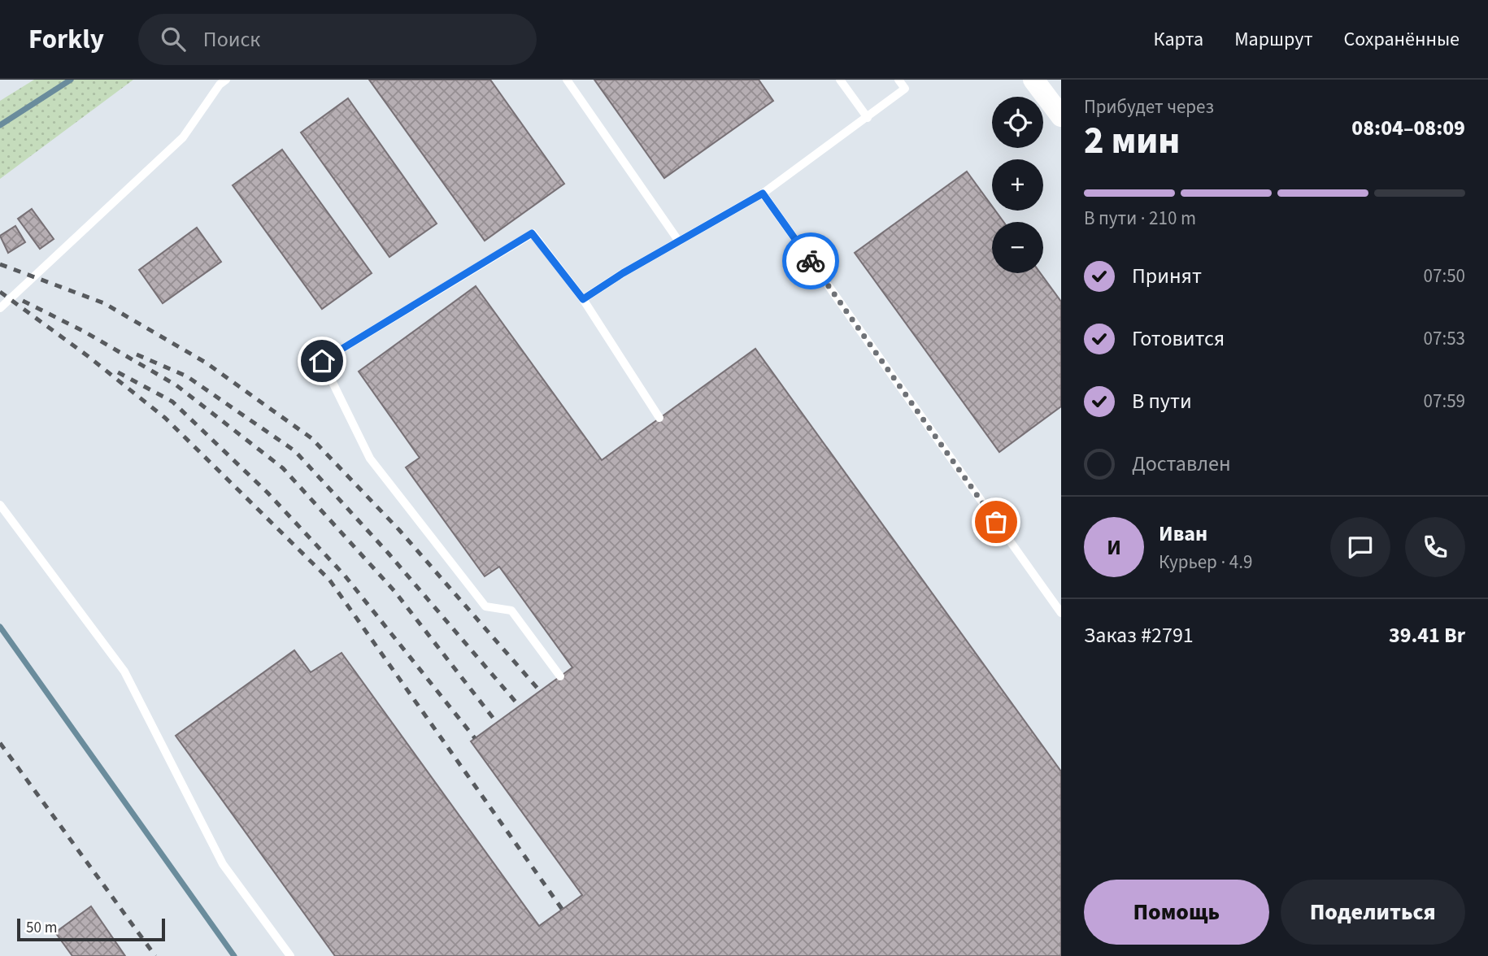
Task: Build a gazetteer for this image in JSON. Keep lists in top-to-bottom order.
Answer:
{
  "scale_bar": "50 m",
  "page": {
    "header": "Forkly",
    "search": "Поиск",
    "nav": ["Карта", "Маршрут", "Сохранённые"],
    "heading": ["2 мин", "Прибудет через", "08:04–08:09"],
    "panel": [
      "Иван",
      "Курьер · 4.9",
      "Заказ #2791",
      "39.41 Br"
    ],
    "map_buttons": ["+", "−"],
    "bar": "В пути · 210 m",
    "list": [
      ["Принят", "07:50"],
      ["Готовится", "07:53"],
      ["В пути", "07:59"],
      "Доставлен"
    ],
    "round": "И",
    "buttons": ["Помощь", "Поделиться"],
    "scale": "50 m"
  }
}
